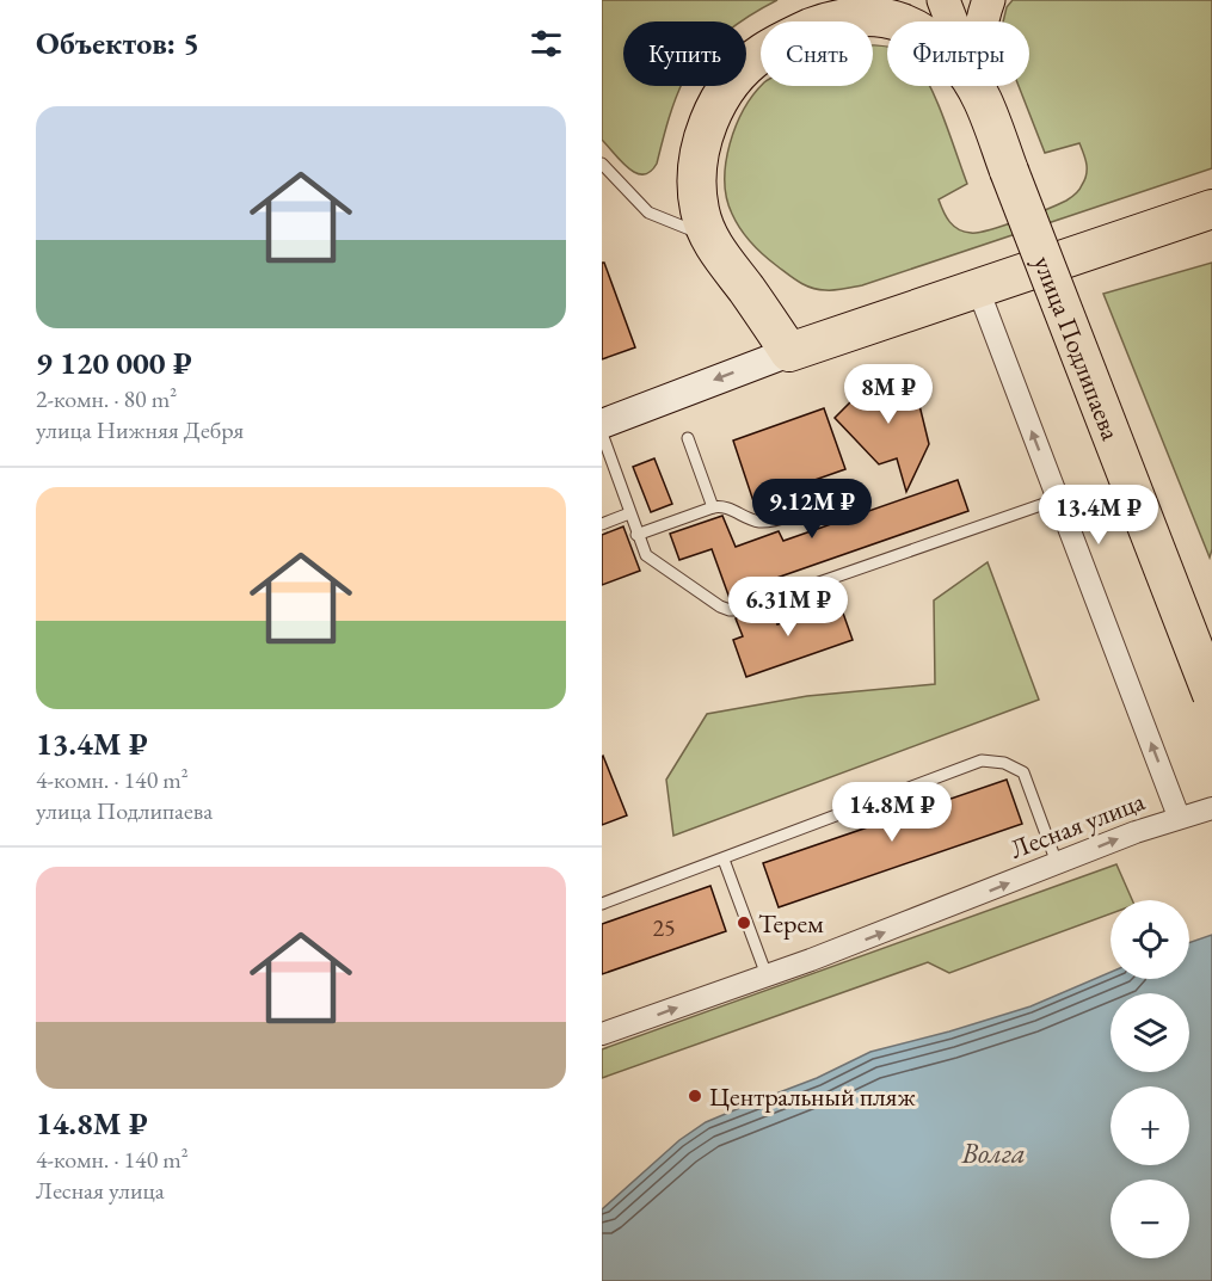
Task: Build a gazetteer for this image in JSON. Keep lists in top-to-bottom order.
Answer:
{
  "streets": {
    "highway": ["улица Подлипаева"],
    "street": ["Лесная улица"]
  },
  "one_way": ["Лесная улица"],
  "water": ["Волга"],
  "places": ["Терем", "Центральный пляж"],
  "house_numbers": ["25"],
  "page": {
    "heading": "Объектов: 5",
    "chip": ["Купить", "Снять", "Фильтры"],
    "list": [
      {
        "name": "9 120 000 ₽",
        "note": "2-комн. · 80 m² · улица Нижняя Дебря"
      },
      {
        "name": "13.4M ₽",
        "note": "4-комн. · 140 m² · улица Подлипаева"
      },
      {
        "name": "14.8M ₽",
        "note": "4-комн. · 140 m² · Лесная улица"
      }
    ],
    "price": [
      "8M ₽",
      "9.12M ₽",
      "13.4M ₽",
      "6.31M ₽",
      "14.8M ₽"
    ],
    "map_buttons": ["+", "−"]
  }
}
